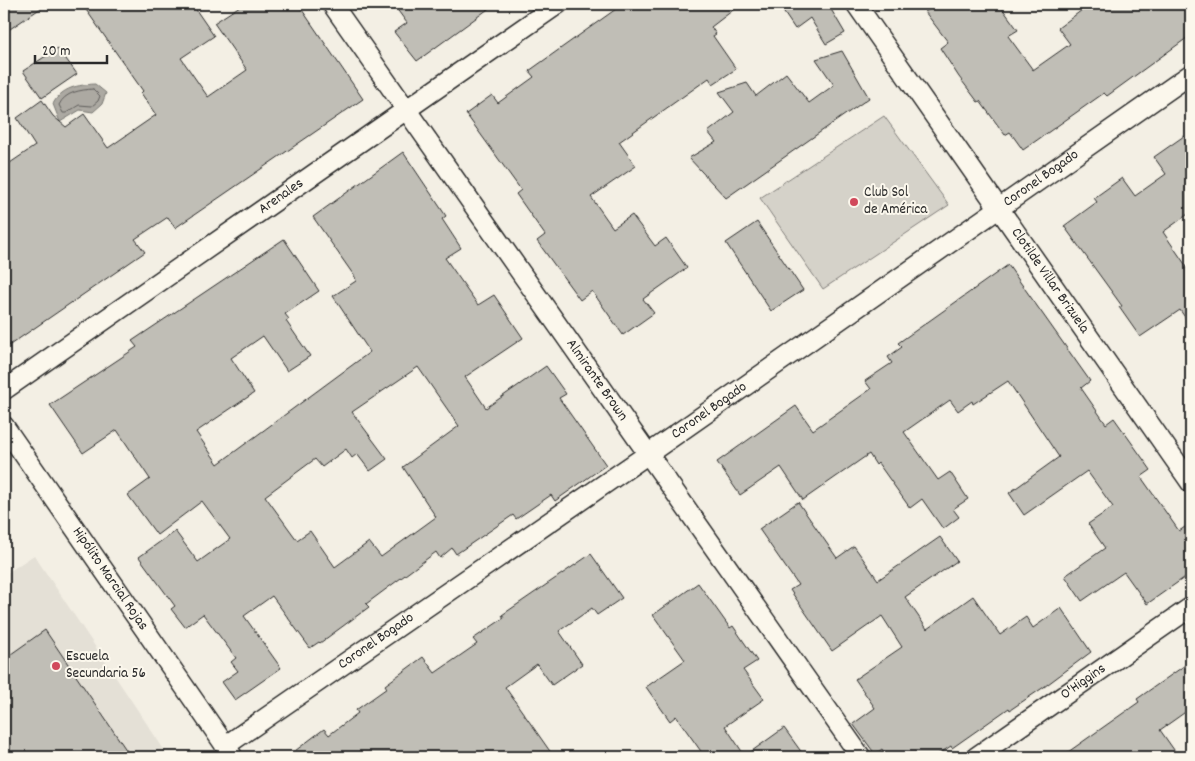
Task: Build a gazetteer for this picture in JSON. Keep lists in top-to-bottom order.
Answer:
{
  "streets": {
    "street": [
      "Coronel Bogado",
      "Arenales",
      "Clotilde Villar Brizuela",
      "Almirante Brown",
      "Hipólito Marcial Rojas",
      "O'Higgins"
    ]
  },
  "crossings": [
    ["Coronel Bogado", "Clotilde Villar Brizuela"],
    ["Coronel Bogado", "Almirante Brown"],
    ["Coronel Bogado", "Hipólito Marcial Rojas"],
    ["Arenales", "Almirante Brown"]
  ],
  "places": ["Club Sol de América", "Escuela Secundaria 56"],
  "scale_bar": "20 m"
}
